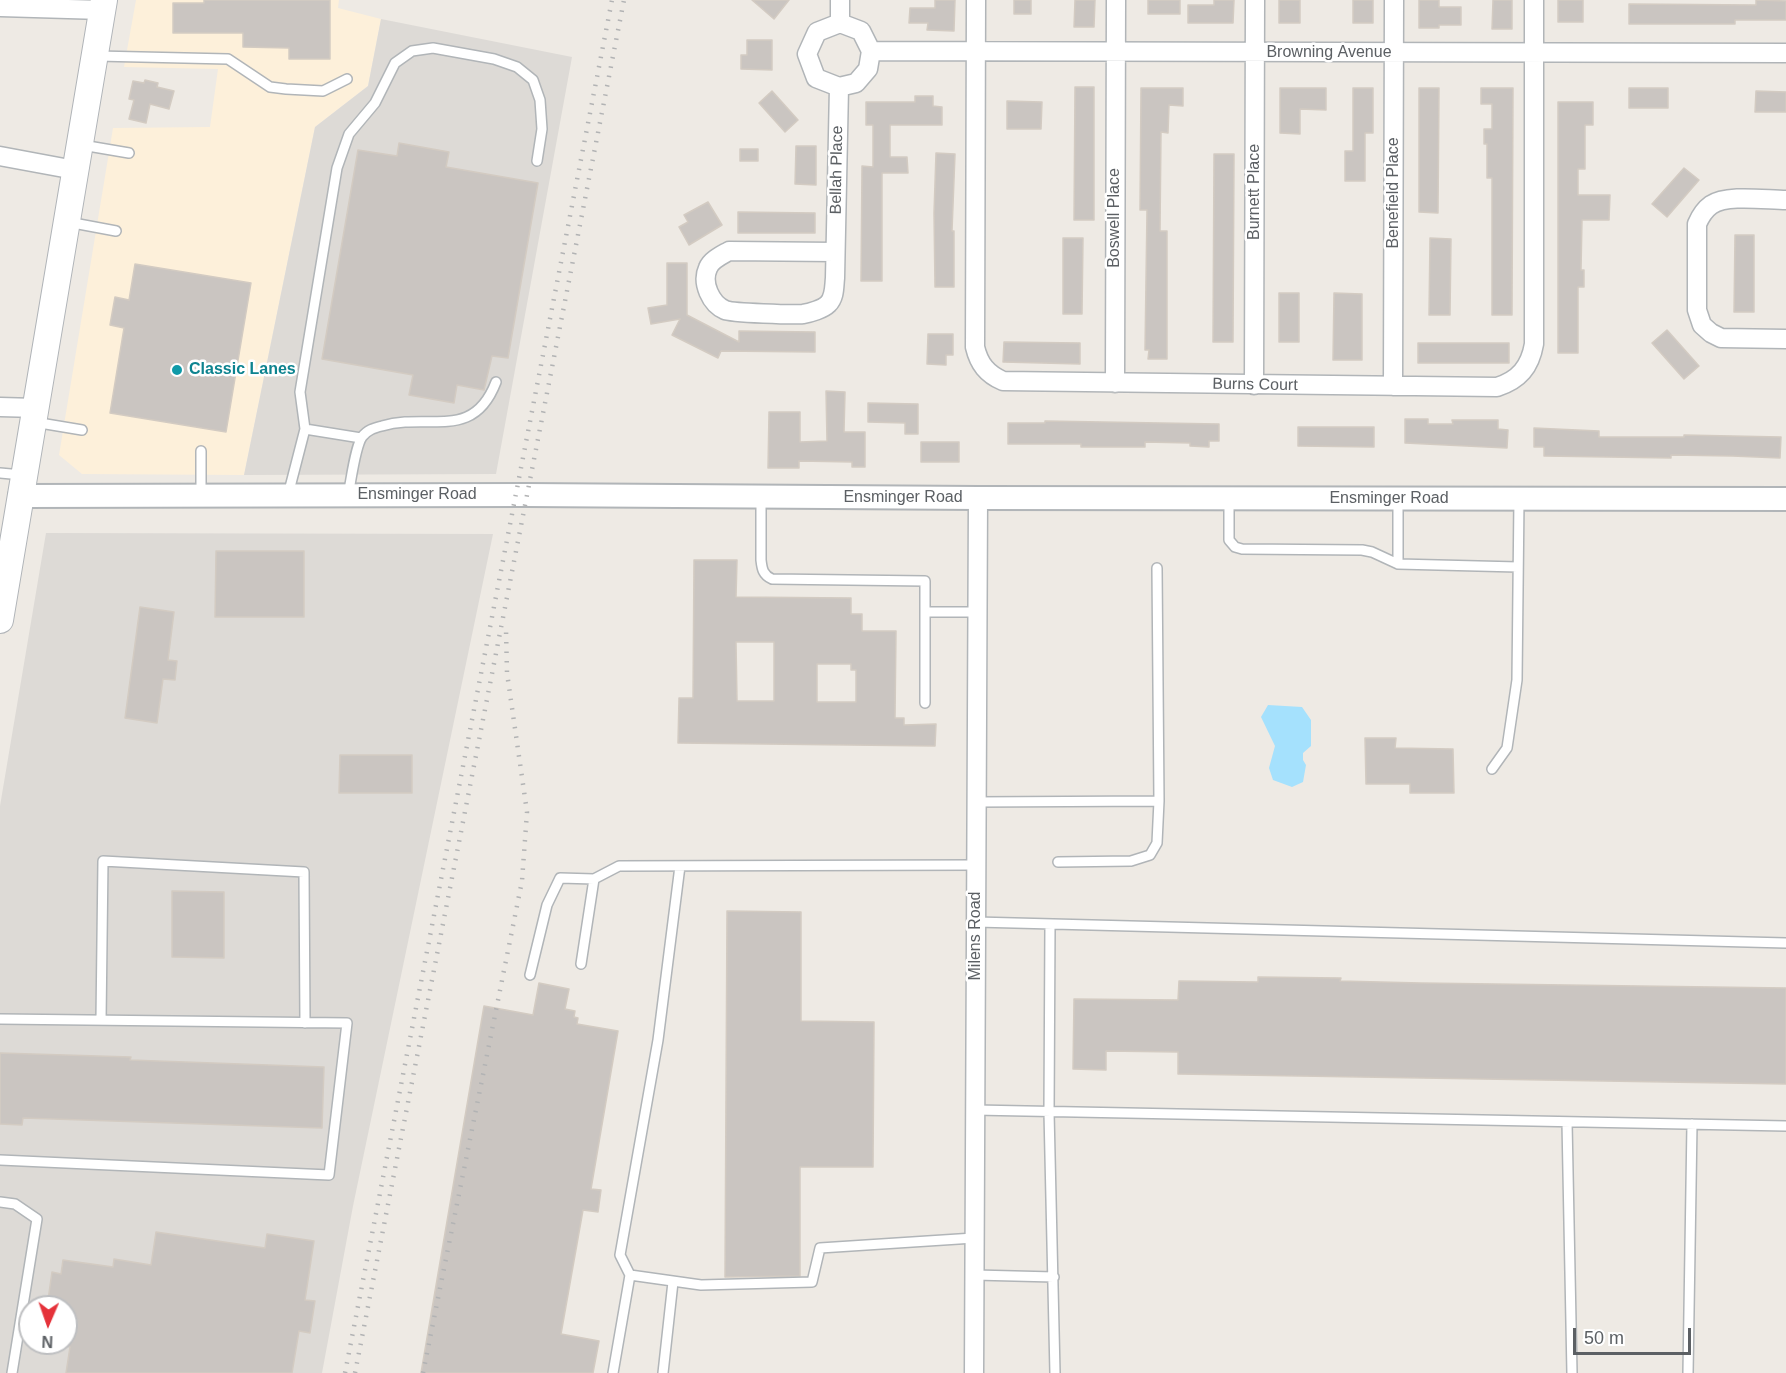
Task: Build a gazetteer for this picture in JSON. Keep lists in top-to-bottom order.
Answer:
{
  "streets": {
    "street": [
      "Browning Avenue",
      "Bellah Place",
      "Burnett Place",
      "Benefield Place",
      "Boswell Place",
      "Burns Court",
      "Ensminger Road",
      "Milens Road"
    ]
  },
  "crossings": [
    ["Browning Avenue", "Bellah Place"],
    ["Browning Avenue", "Burnett Place"],
    ["Browning Avenue", "Benefield Place"],
    ["Browning Avenue", "Boswell Place"],
    ["Browning Avenue", "Burns Court"],
    ["Burnett Place", "Burns Court"],
    ["Benefield Place", "Burns Court"],
    ["Boswell Place", "Burns Court"],
    ["Ensminger Road", "Milens Road"]
  ],
  "places": ["Classic Lanes"],
  "scale_bar": "50 m",
  "north": "bottom"
}
